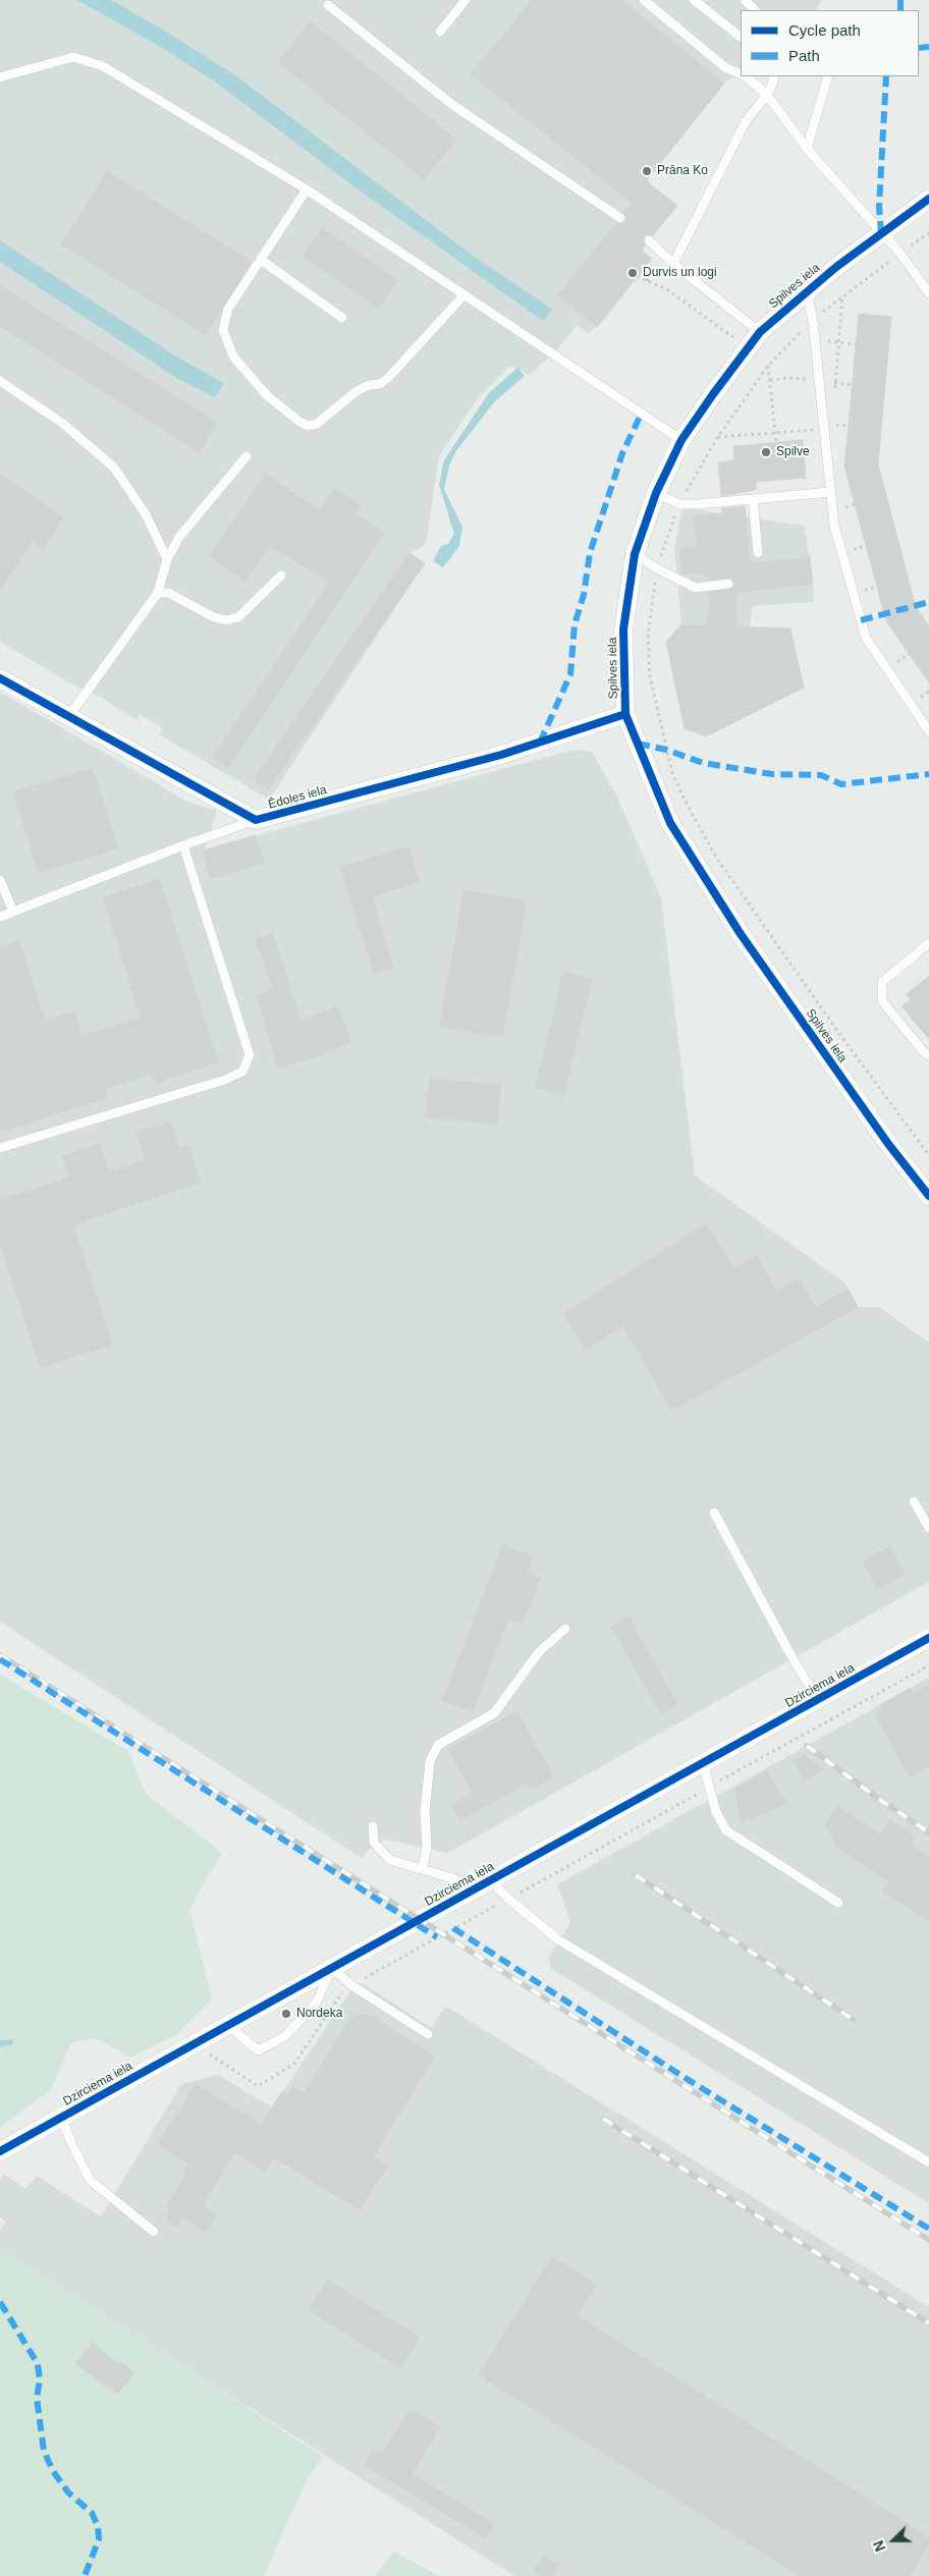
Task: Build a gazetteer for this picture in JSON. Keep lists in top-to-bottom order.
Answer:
{
  "streets": {
    "street": ["Spilves iela", "Ēdoles iela", "Dzirciema iela"]
  },
  "crossings": [
    ["Spilves iela", "Ēdoles iela"]
  ],
  "places": [
    "Prāna Ko",
    "Durvis un logi",
    "Spilve",
    "Nordeka"
  ],
  "legend": ["Cycle path", "Path"],
  "north": "left"
}
